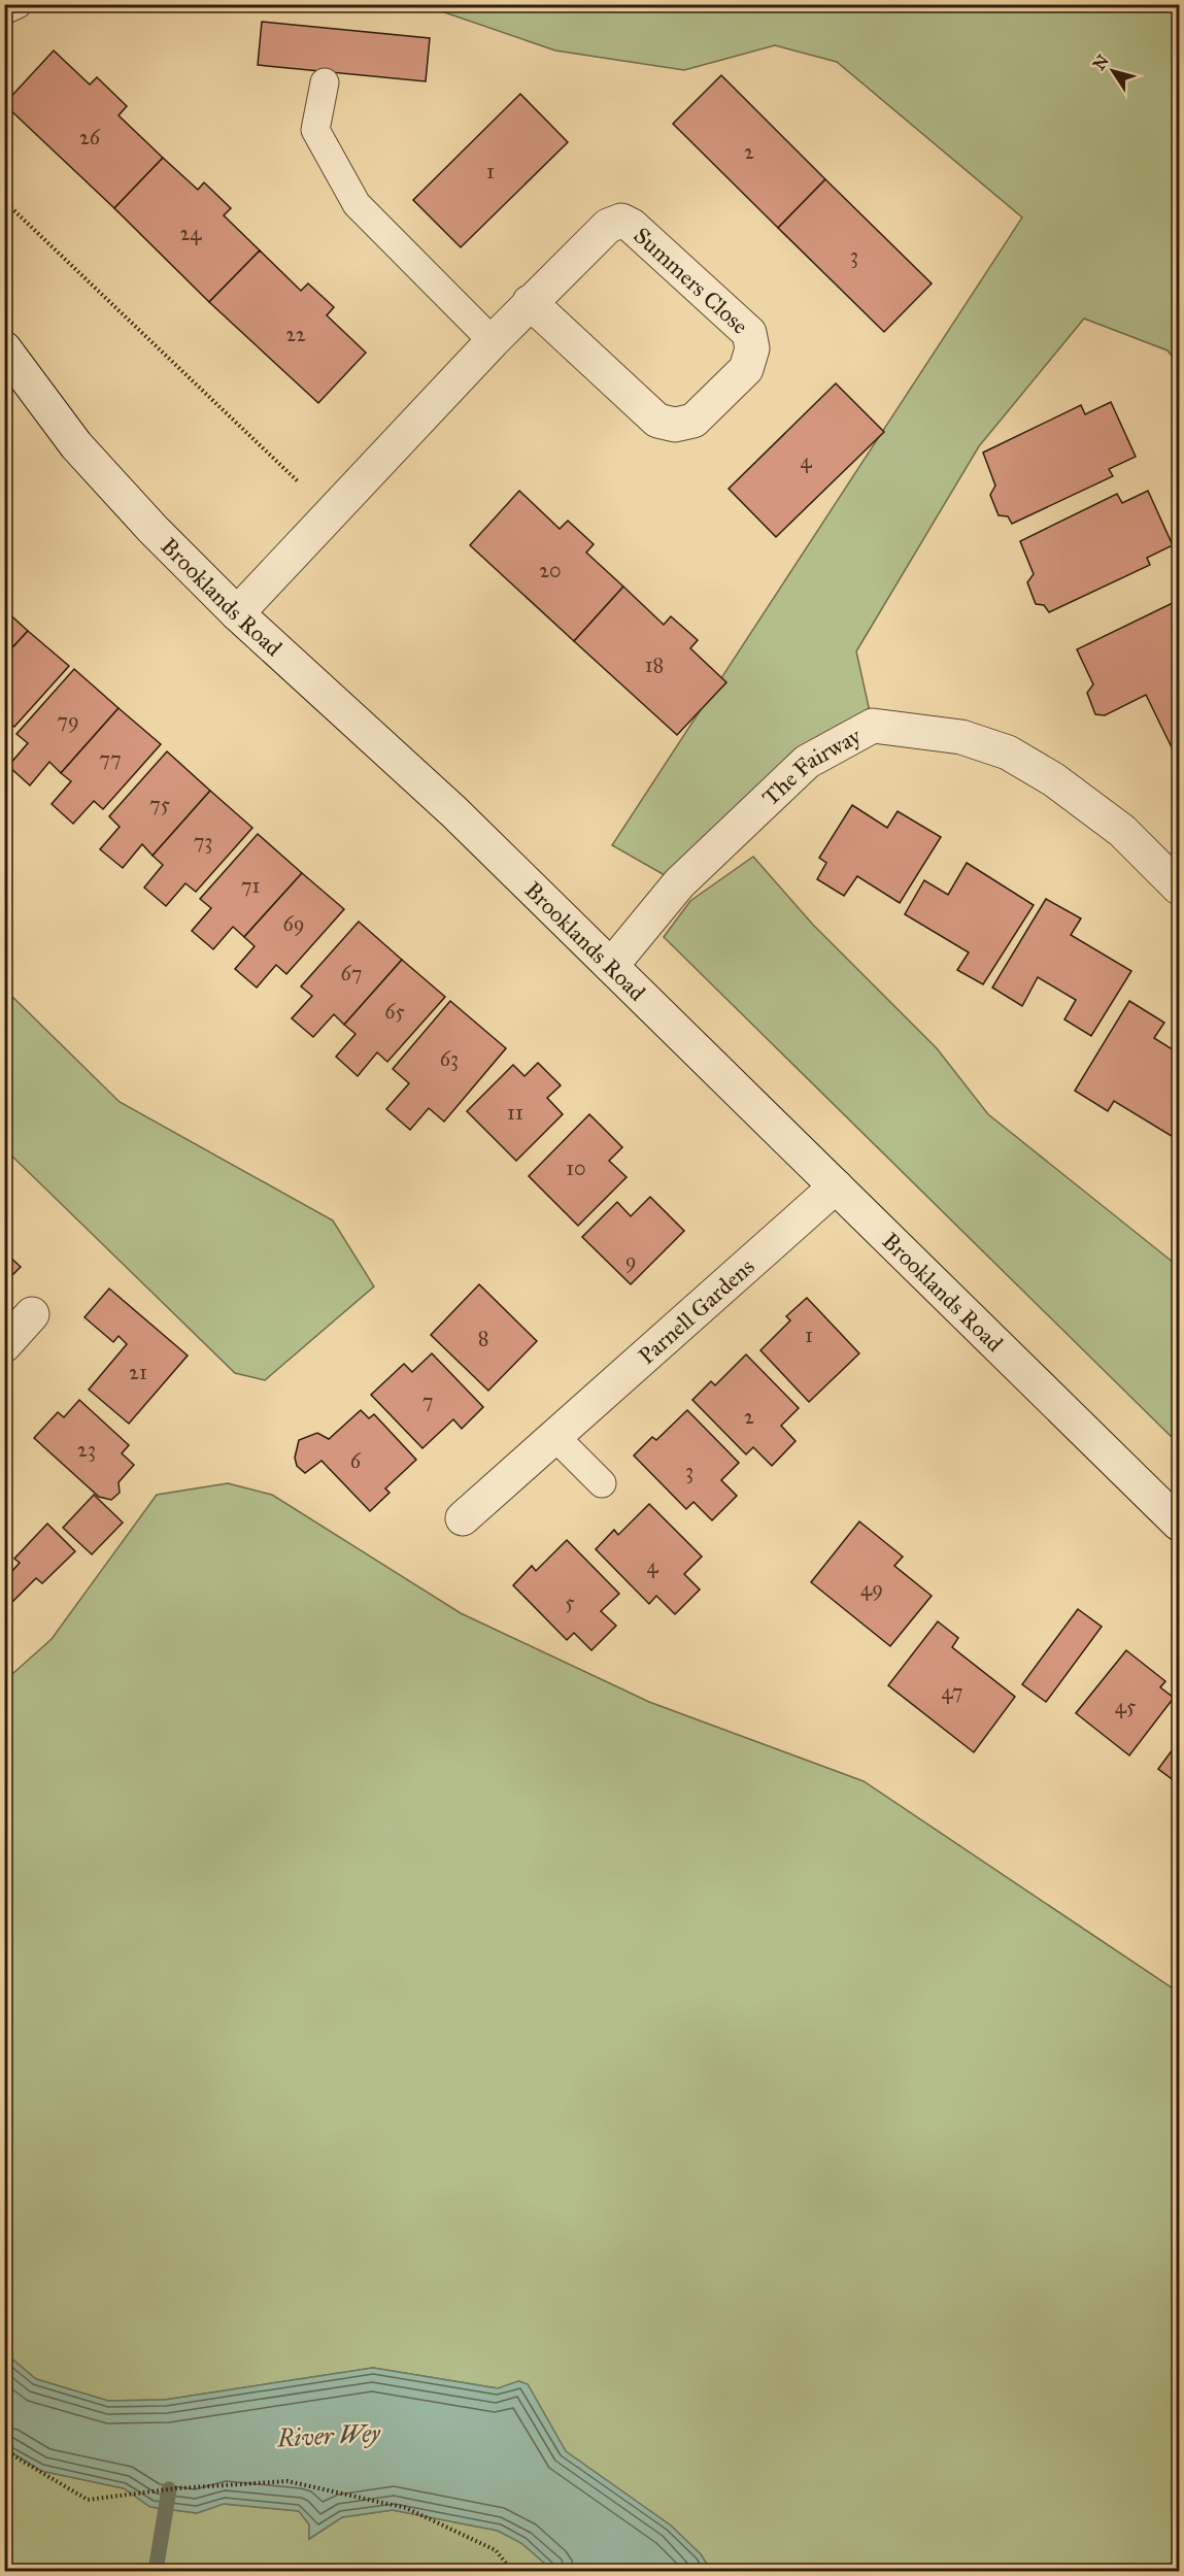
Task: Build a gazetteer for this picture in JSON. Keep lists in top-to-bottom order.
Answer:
{
  "streets": {
    "street": [
      "Summers Close",
      "Brooklands Road",
      "The Fairway",
      "Parnell Gardens"
    ]
  },
  "crossings": [
    ["Summers Close", "Brooklands Road"],
    ["Brooklands Road", "The Fairway"],
    ["Brooklands Road", "Parnell Gardens"]
  ],
  "water": ["River Wey"],
  "house_numbers": [
    "26",
    "2",
    "1",
    "24",
    "3",
    "22",
    "4",
    "20",
    "18",
    "79",
    "77",
    "75",
    "73",
    "71",
    "69",
    "67",
    "65",
    "63",
    "11",
    "10",
    "9",
    "1",
    "8",
    "21",
    "7",
    "2",
    "23",
    "6",
    "3",
    "4",
    "49",
    "5",
    "47",
    "45"
  ],
  "north": "top left"
}
